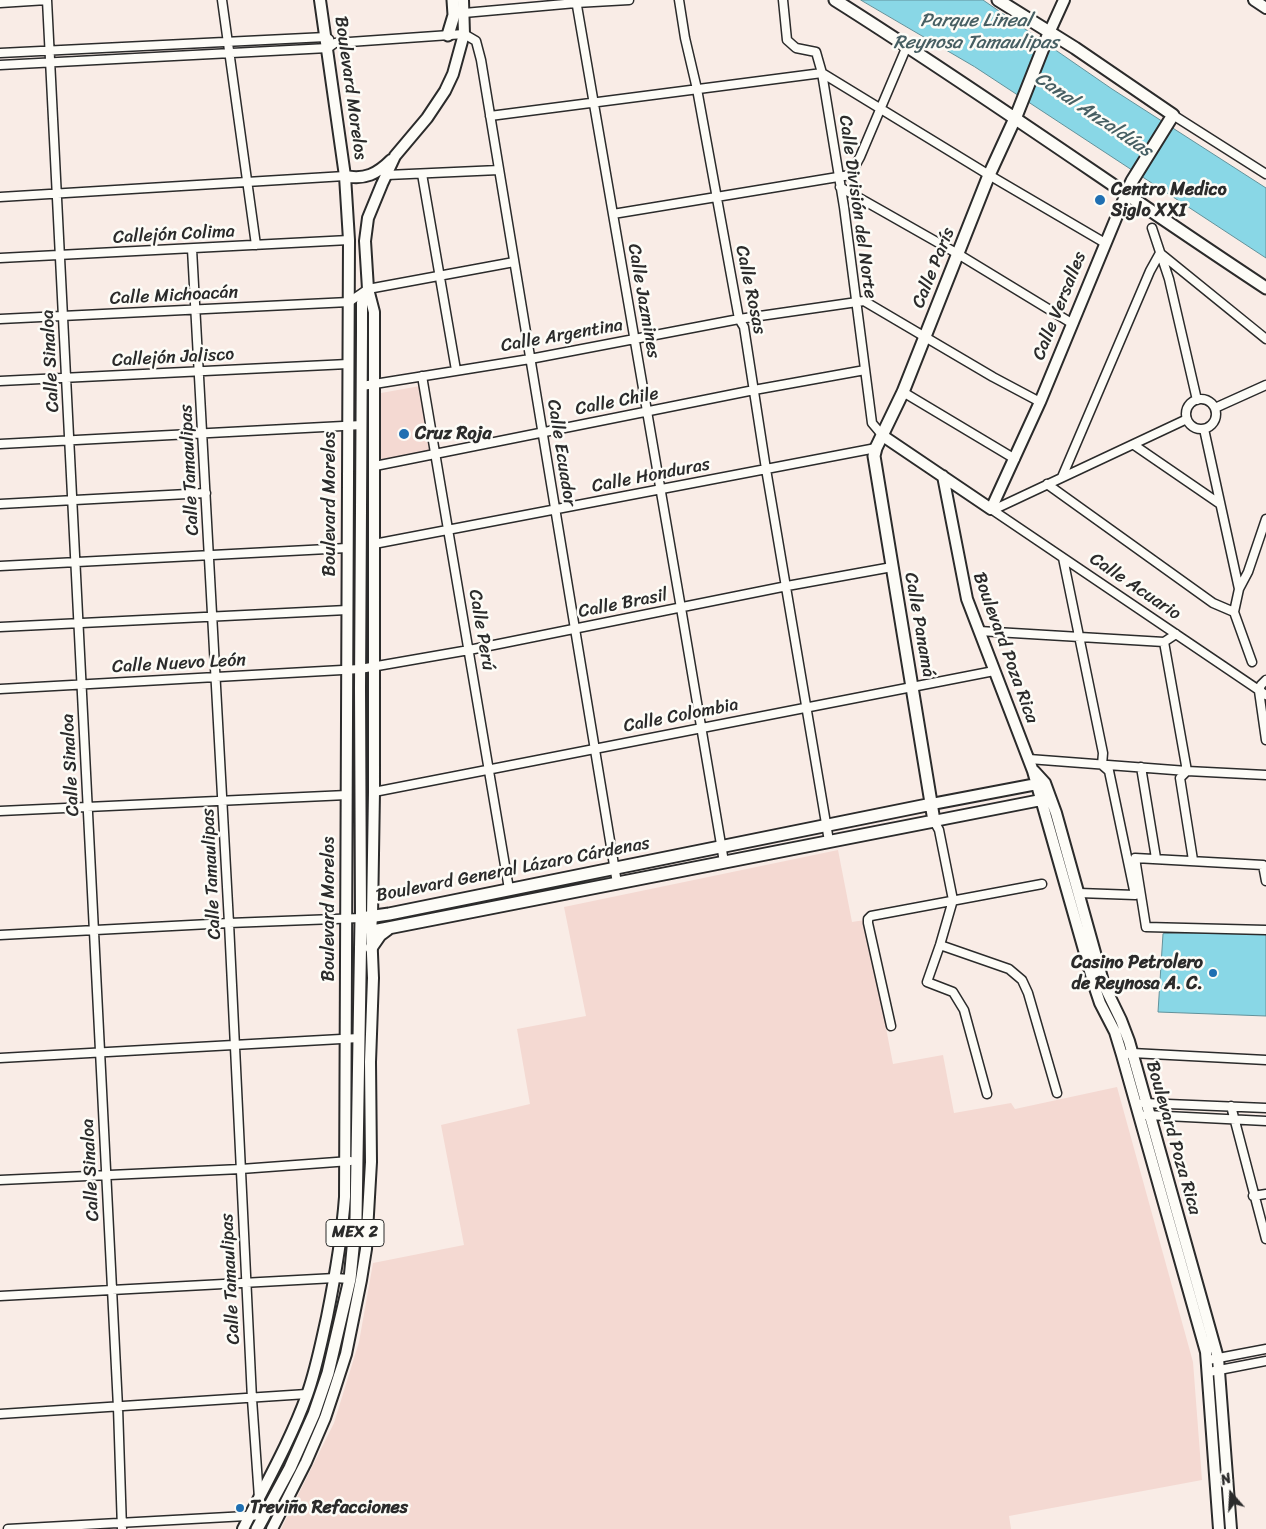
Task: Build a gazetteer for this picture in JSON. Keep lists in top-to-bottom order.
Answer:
{
  "streets": {
    "main road": [
      "Boulevard Morelos",
      "Calle París",
      "Calle Versalles",
      "Calle Acuario",
      "Calle Panamá",
      "Boulevard Poza Rica",
      "Boulevard General Lázaro Cárdenas",
      "MEX 2"
    ],
    "street": [
      "Calle División del Norte",
      "Callejón Colima",
      "Calle Rosas",
      "Calle Michoacán",
      "Calle Jazmines",
      "Calle Argentina",
      "Callejón Jalisco",
      "Calle Sinaloa",
      "Calle Chile",
      "Calle Ecuador",
      "Calle Tamaulipas",
      "Calle Honduras",
      "Calle Brasil",
      "Calle Perú",
      "Calle Nuevo León",
      "Calle Colombia"
    ]
  },
  "crossings": [
    ["Boulevard Morelos", "Callejón Colima"],
    ["Boulevard Morelos", "Calle Michoacán"],
    ["Boulevard Morelos", "Calle Argentina"],
    ["Boulevard Morelos", "Callejón Jalisco"],
    ["Boulevard Morelos", "Calle Chile"],
    ["Boulevard Morelos", "Calle Ecuador"],
    ["Boulevard Morelos", "Calle Tamaulipas"],
    ["Boulevard Morelos", "Calle Honduras"],
    ["Boulevard Morelos", "Calle Brasil"],
    ["Boulevard Morelos", "Calle Nuevo León"],
    ["Boulevard Morelos", "Calle Colombia"],
    ["Boulevard Morelos", "Boulevard General Lázaro Cárdenas"],
    ["Calle División del Norte", "Calle París"],
    ["Calle División del Norte", "Calle Argentina"],
    ["Calle División del Norte", "Calle Chile"],
    ["Calle División del Norte", "Calle Acuario"],
    ["Calle División del Norte", "Calle Panamá"],
    ["Callejón Colima", "Calle Sinaloa"],
    ["Callejón Colima", "Calle Tamaulipas"],
    ["Calle París", "Calle Acuario"],
    ["Calle París", "Calle Panamá"],
    ["Calle Rosas", "Calle Argentina"],
    ["Calle Rosas", "Calle Chile"],
    ["Calle Rosas", "Calle Honduras"],
    ["Calle Rosas", "Calle Brasil"],
    ["Calle Rosas", "Calle Colombia"],
    ["Calle Rosas", "Boulevard General Lázaro Cárdenas"],
    ["Calle Michoacán", "Calle Sinaloa"],
    ["Calle Michoacán", "Calle Tamaulipas"],
    ["Calle Jazmines", "Calle Argentina"],
    ["Calle Jazmines", "Calle Chile"],
    ["Calle Jazmines", "Calle Honduras"],
    ["Calle Jazmines", "Calle Brasil"],
    ["Calle Jazmines", "Calle Colombia"],
    ["Calle Jazmines", "Boulevard General Lázaro Cárdenas"],
    ["Calle Versalles", "Calle Acuario"],
    ["Calle Argentina", "Calle Ecuador"],
    ["Calle Argentina", "Calle Perú"],
    ["Callejón Jalisco", "Calle Sinaloa"],
    ["Callejón Jalisco", "Calle Tamaulipas"],
    ["Calle Sinaloa", "Calle Nuevo León"],
    ["Calle Chile", "Calle Ecuador"],
    ["Calle Chile", "Calle Perú"],
    ["Calle Ecuador", "Calle Honduras"],
    ["Calle Ecuador", "Calle Brasil"],
    ["Calle Ecuador", "Calle Colombia"],
    ["Calle Ecuador", "Boulevard General Lázaro Cárdenas"],
    ["Calle Tamaulipas", "Calle Nuevo León"],
    ["Calle Honduras", "Calle Panamá"],
    ["Calle Honduras", "Calle Perú"],
    ["Calle Acuario", "Calle Panamá"],
    ["Calle Acuario", "Boulevard Poza Rica"],
    ["Calle Brasil", "Calle Panamá"],
    ["Calle Brasil", "Calle Perú"],
    ["Calle Brasil", "Calle Nuevo León"],
    ["Calle Panamá", "Calle Colombia"],
    ["Calle Panamá", "Boulevard General Lázaro Cárdenas"],
    ["Calle Perú", "Calle Colombia"],
    ["Calle Perú", "Boulevard General Lázaro Cárdenas"],
    ["Boulevard Poza Rica", "Calle Colombia"],
    ["Boulevard Poza Rica", "Boulevard General Lázaro Cárdenas"]
  ],
  "water": ["Parque Lineal Reynosa Tamaulipas", "Canal Anzaldúas"],
  "places": [
    "Centro Medico Siglo XXI",
    "Cruz Roja",
    "Casino Petrolero de Reynosa A. C.",
    "Treviño Refacciones"
  ],
  "north": "top"
}
